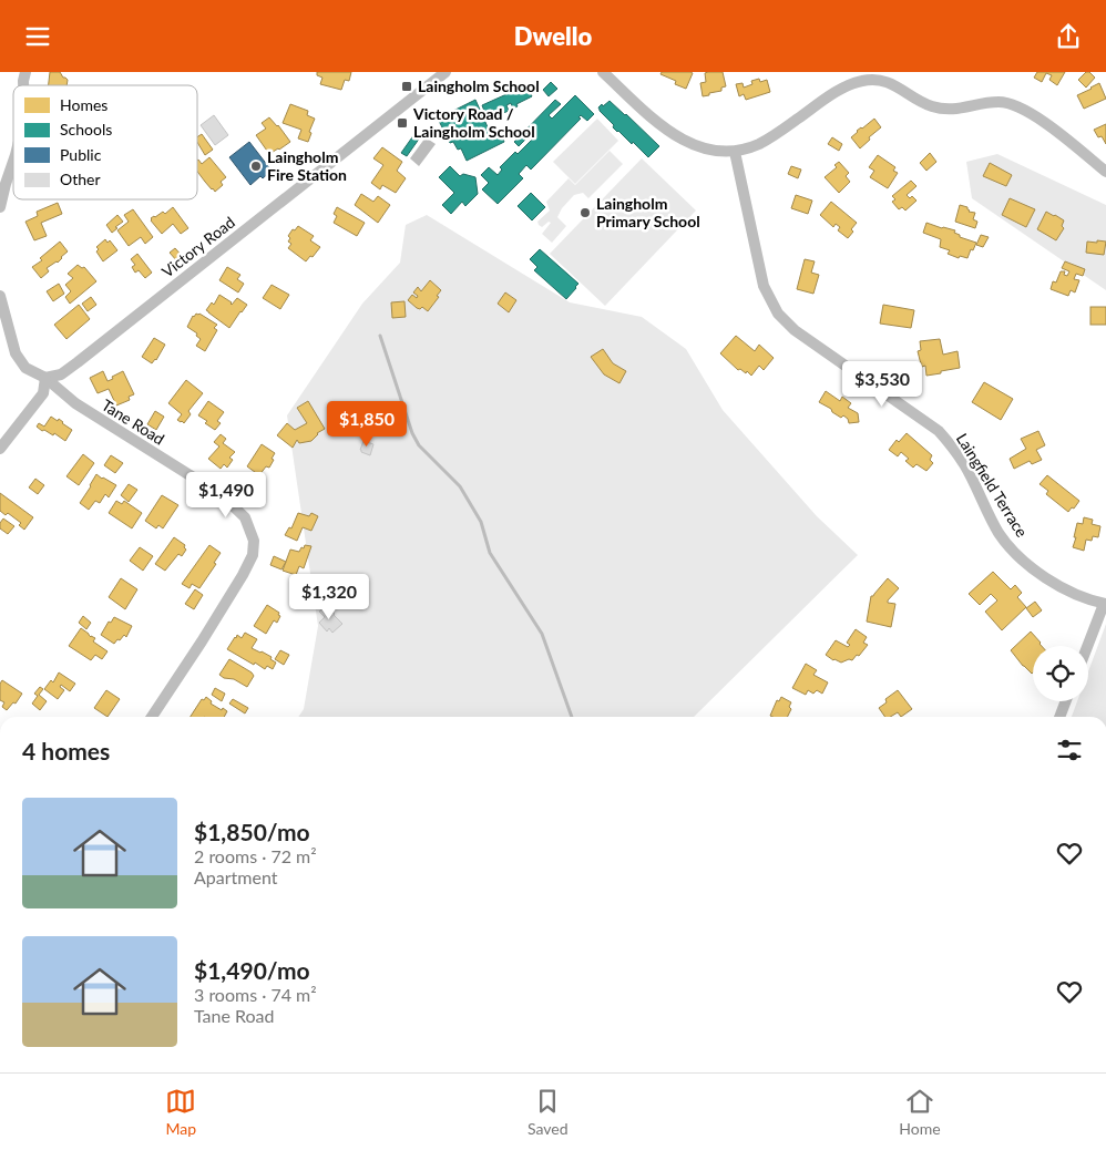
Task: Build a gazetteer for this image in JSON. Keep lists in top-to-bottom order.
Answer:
{
  "streets": {
    "street": ["Victory Road", "Tane Road", "Laingfield Terrace"]
  },
  "crossings": [
    ["Victory Road", "Tane Road"]
  ],
  "places": {
    "transit": ["Laingholm School", "Victory Road / Laingholm School"],
    "other": ["Laingholm Fire Station", "Laingholm Primary School"]
  },
  "legend": [
    "Homes",
    "Schools",
    "Public",
    "Other"
  ],
  "page": {
    "header": "Dwello",
    "price": [
      "$3,530",
      "$1,850",
      "$1,490",
      "$1,320"
    ],
    "heading": "4 homes",
    "list": [
      {
        "name": "$1,850/mo",
        "note": "2 rooms · 72 m² · Apartment"
      },
      {
        "name": "$1,490/mo",
        "note": "3 rooms · 74 m² · Tane Road"
      }
    ],
    "tabs": ["Map", "Saved", "Home"]
  }
}
